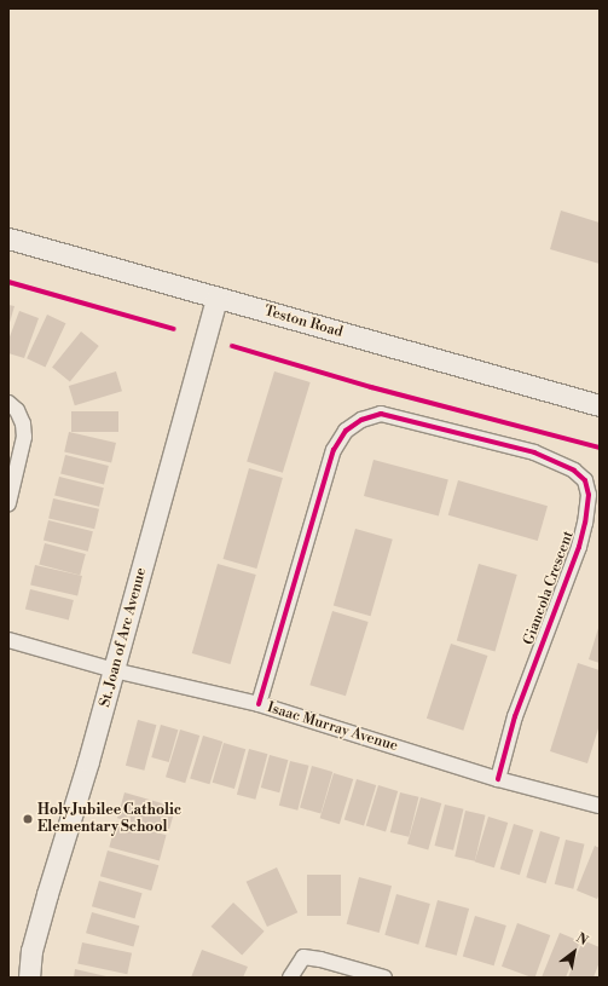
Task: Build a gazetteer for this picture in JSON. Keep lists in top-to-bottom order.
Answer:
{
  "streets": {
    "street": [
      "Teston Road",
      "Giancola Crescent",
      "St. Joan of Arc Avenue",
      "Isaac Murray Avenue"
    ]
  },
  "crossings": [
    ["Teston Road", "St. Joan of Arc Avenue"],
    ["Giancola Crescent", "Isaac Murray Avenue"],
    ["St. Joan of Arc Avenue", "Isaac Murray Avenue"]
  ],
  "places": ["Holy Jubilee Catholic Elementary School"],
  "north": "top right"
}
